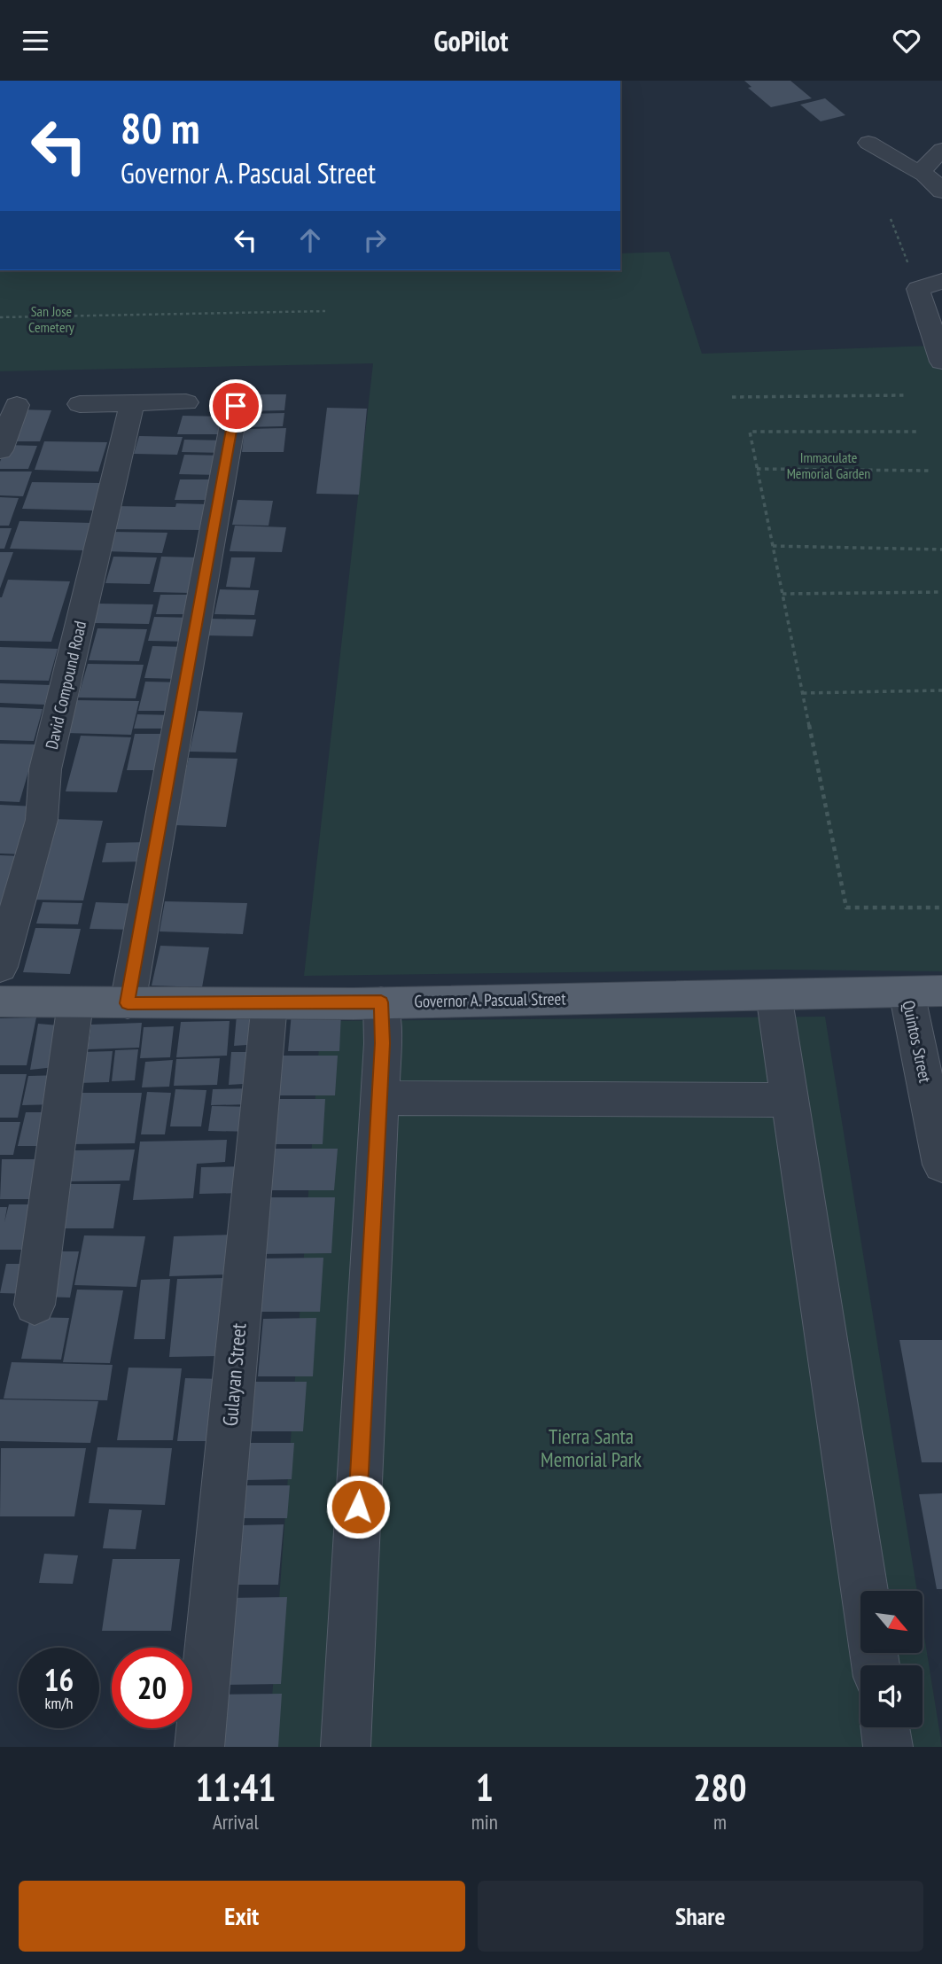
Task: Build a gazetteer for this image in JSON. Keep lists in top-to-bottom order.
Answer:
{
  "streets": {
    "main road": ["Governor A. Pascual Street"],
    "street": ["David Compound Road", "Quintos Street", "Gulayan Street"]
  },
  "crossings": [
    ["Governor A. Pascual Street", "Quintos Street"],
    ["Governor A. Pascual Street", "Gulayan Street"]
  ],
  "parks": ["San Jose Cemetery", "Immaculate Memorial Garden", "Tierra Santa Memorial Park"],
  "north": "bottom right",
  "page": {
    "header": "GoPilot",
    "turn": ["80 m", "Governor A. Pascual Street"],
    "speed": "16 km/h",
    "limit": "20",
    "eta": [
      "11:41",
      "Arrival",
      "1",
      "min",
      "280",
      "m"
    ],
    "buttons": ["Exit", "Share"]
  }
}
